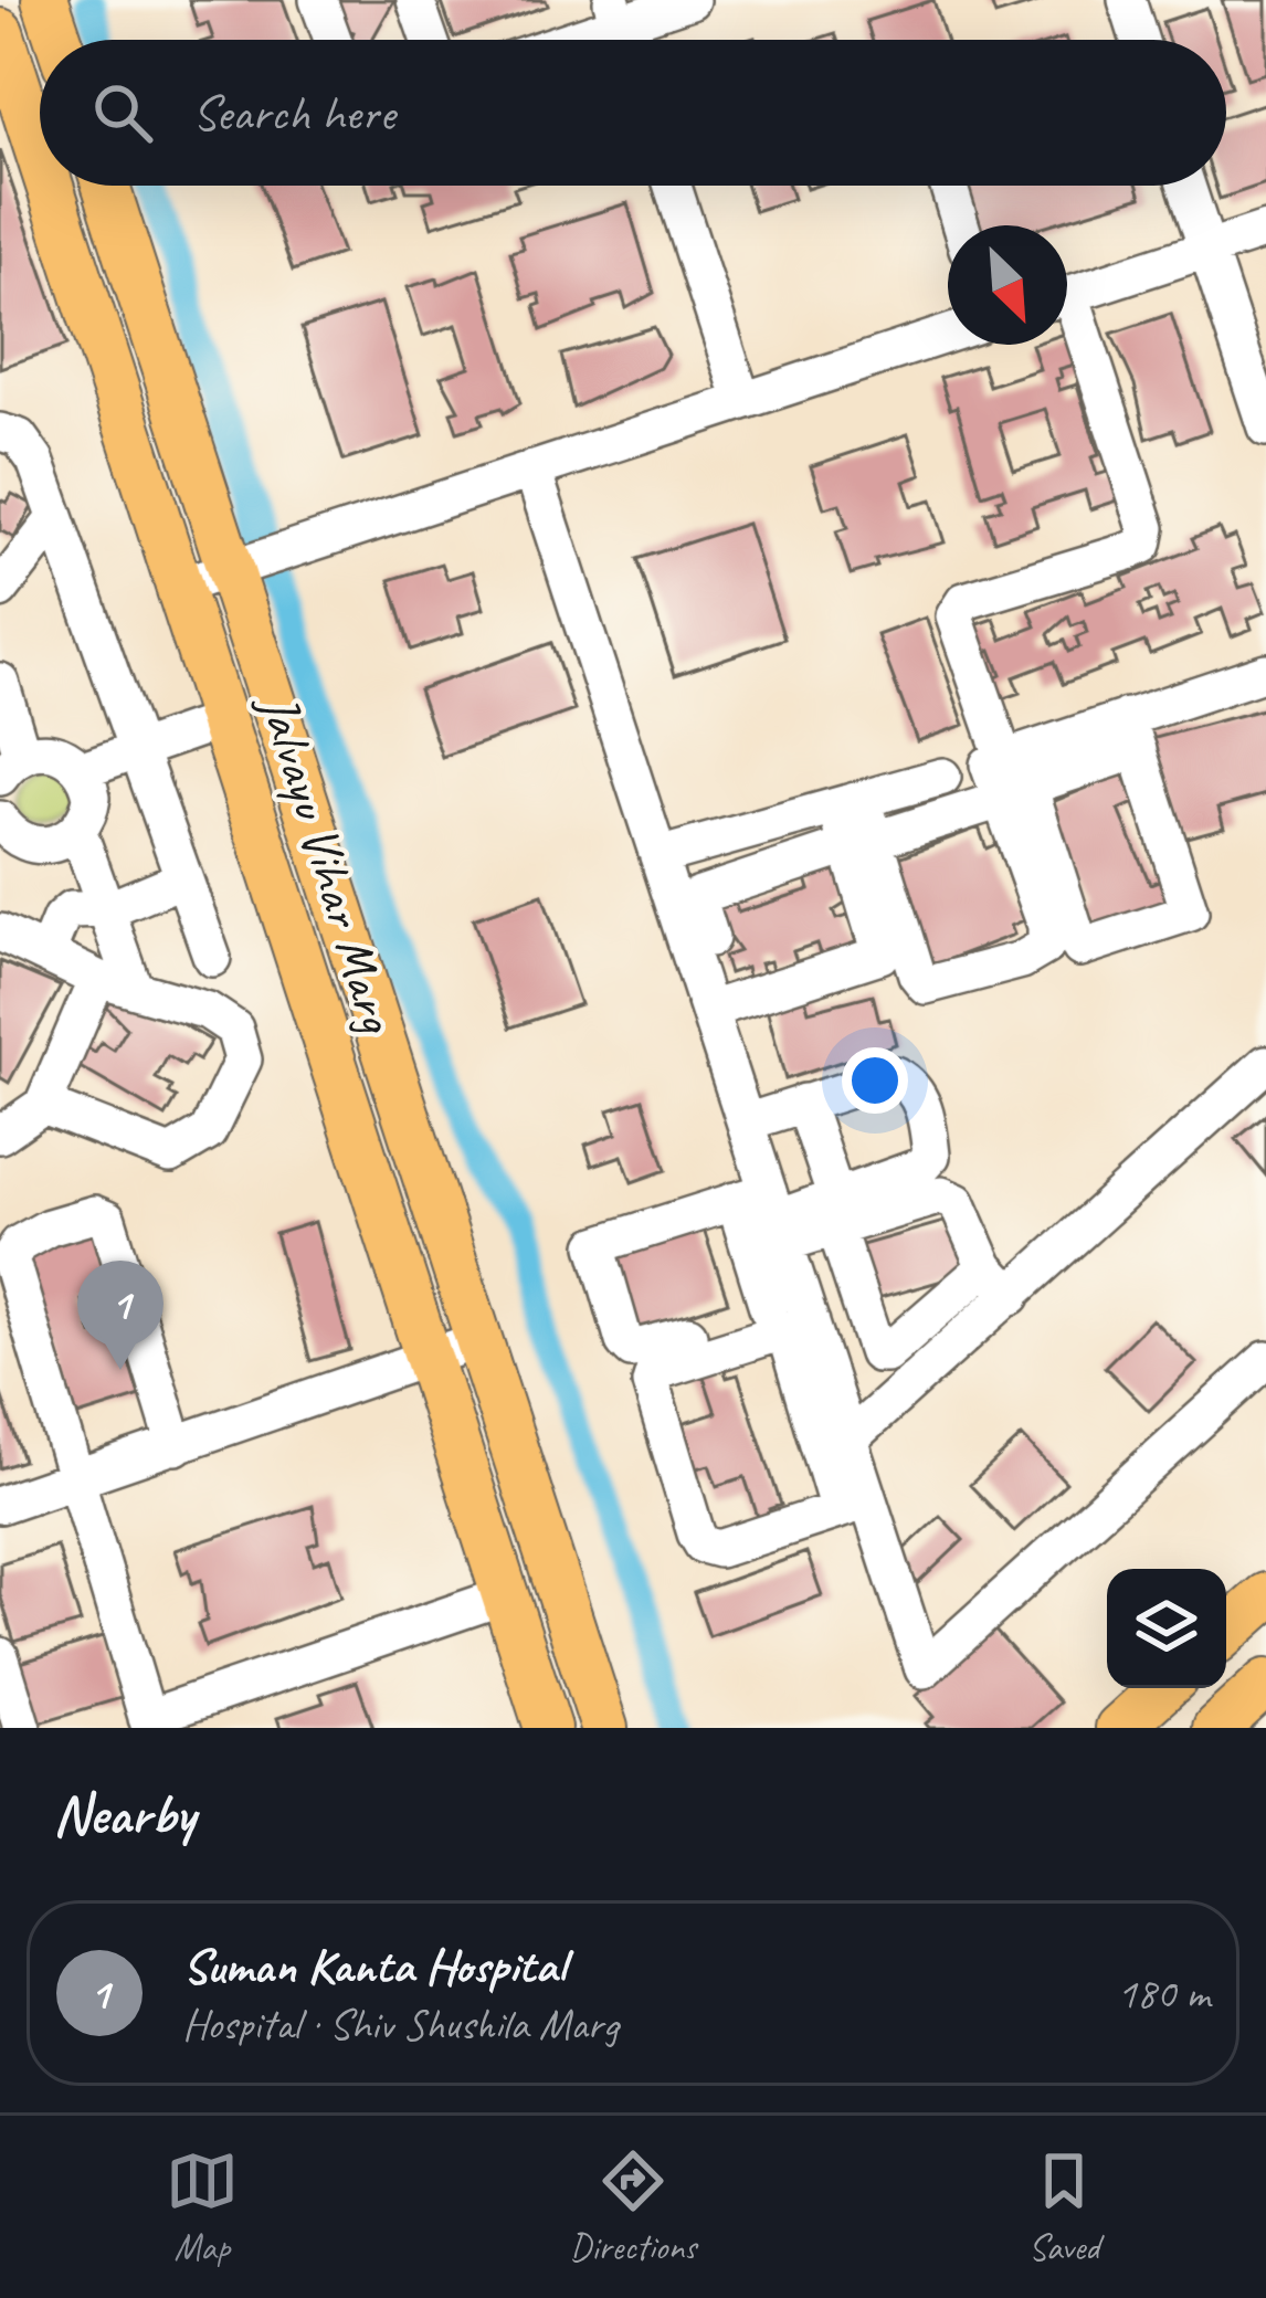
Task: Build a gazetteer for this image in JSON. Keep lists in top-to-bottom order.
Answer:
{
  "streets": {
    "main road": ["Jalvayu Vihar Marg"]
  },
  "north": "bottom right",
  "page": {
    "search": "Search here",
    "pins": "1",
    "heading": "Nearby",
    "list": [
      {
        "mark": "1",
        "name": "Suman Kanta Hospital",
        "note": "Hospital · Shiv Shushila Marg",
        "value": "180 m"
      }
    ],
    "nav": ["Map", "Directions", "Saved"]
  }
}
